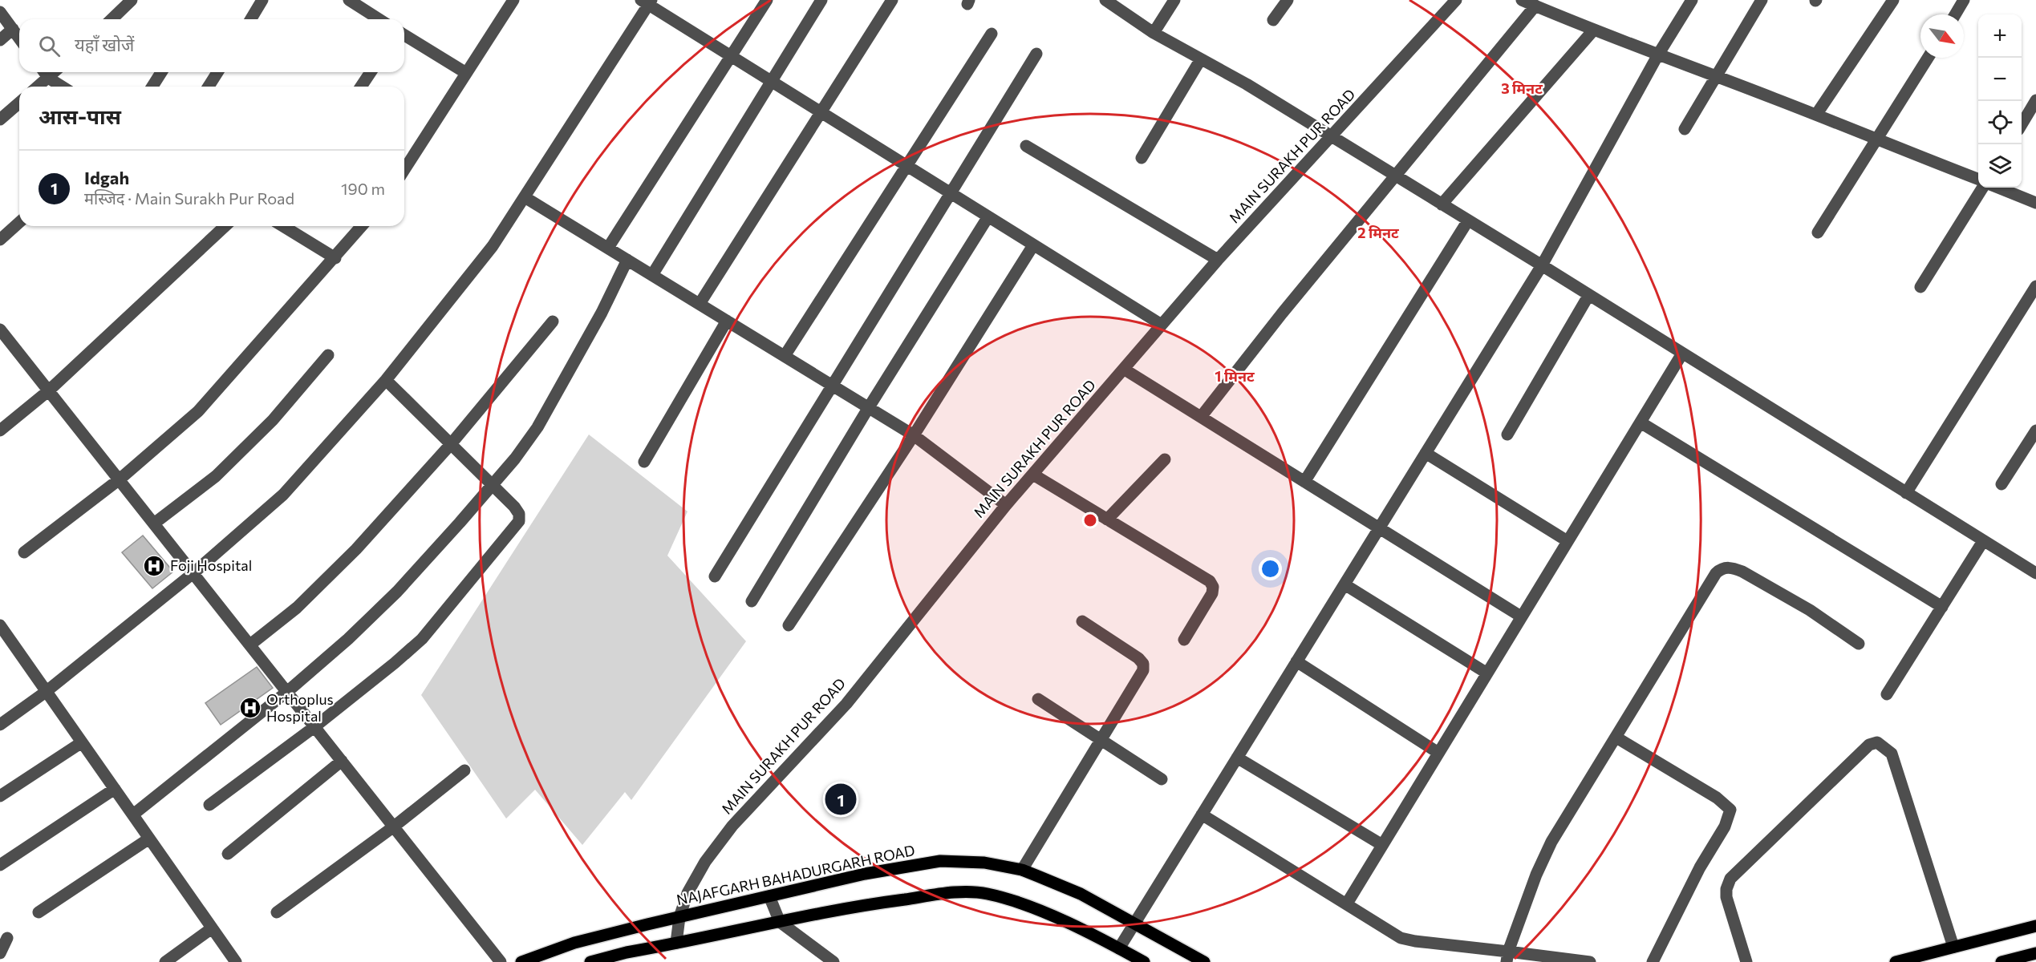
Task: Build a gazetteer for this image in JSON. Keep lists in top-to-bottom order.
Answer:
{
  "streets": {
    "main road": ["NAJAFGARH BAHADURGARH ROAD"],
    "street": ["MAIN SURAKH PUR ROAD"]
  },
  "crossings": [
    ["MAIN SURAKH PUR ROAD", "NAJAFGARH BAHADURGARH ROAD"]
  ],
  "places": {
    "hospital": ["Foji Hospital", "Orthoplus Hospital"]
  },
  "north": "bottom right",
  "page": {
    "map_buttons": ["+", "−"],
    "search": "यहाँ खोजें",
    "heading": "आस-पास",
    "list": [
      {
        "mark": "1",
        "name": "Idgah",
        "note": "मस्जिद · Main Surakh Pur Road",
        "value": "190 m"
      }
    ],
    "pins": "1"
  },
  "rings": ["3 मिनट", "2 मिनट", "1 मिनट"]
}
